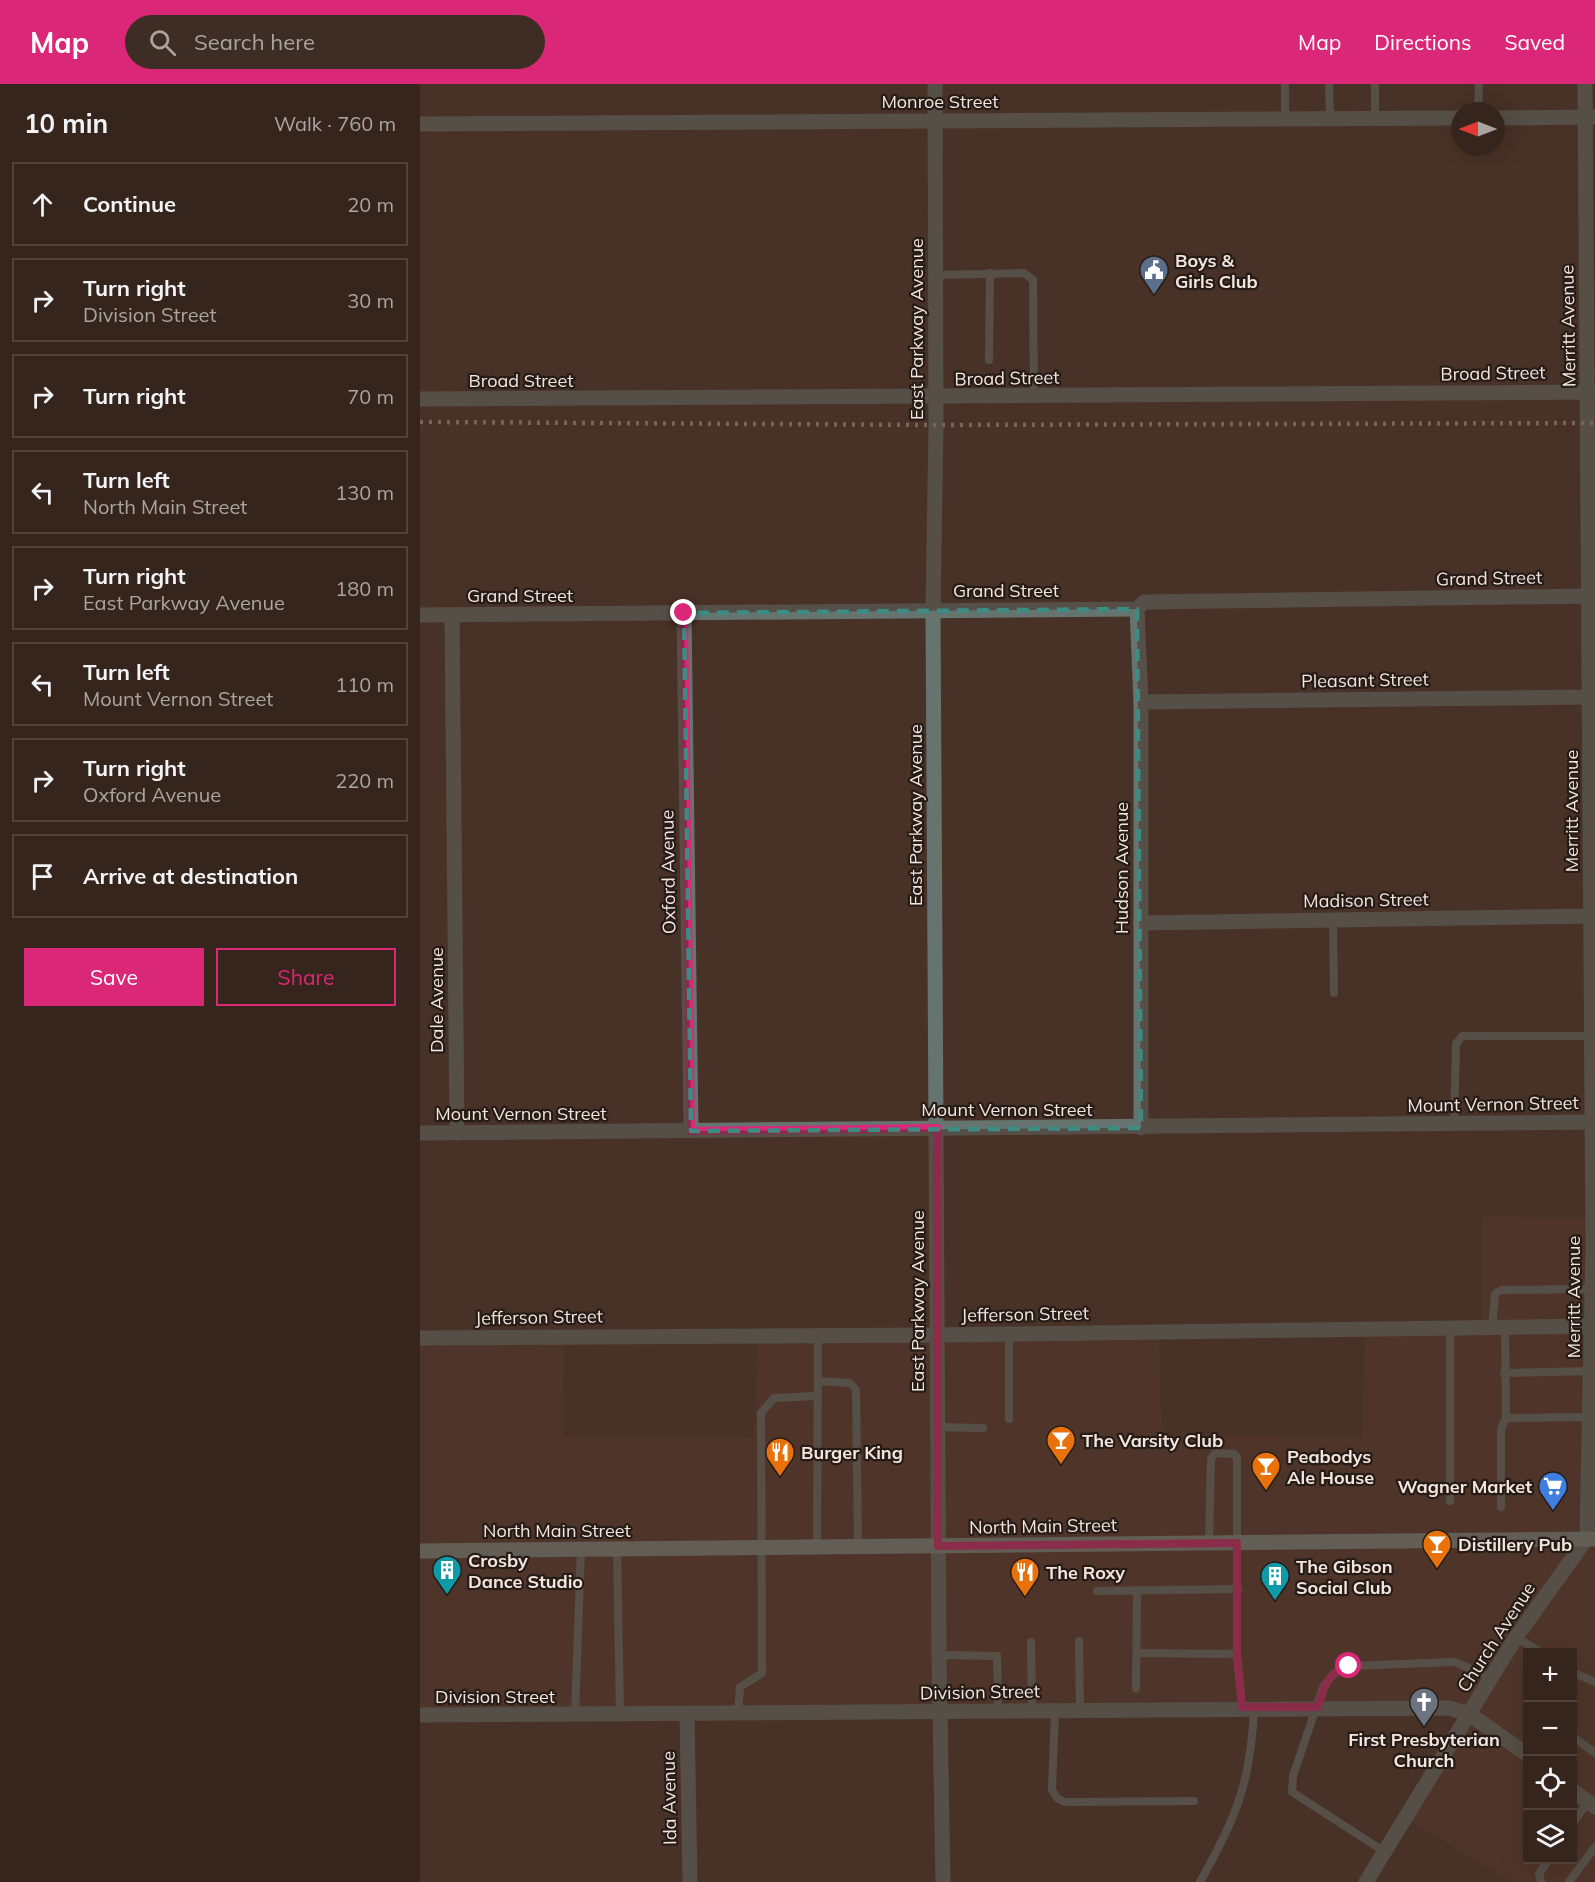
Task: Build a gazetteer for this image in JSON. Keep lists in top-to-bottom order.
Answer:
{
  "streets": {
    "main road": ["North Main Street"],
    "street": [
      "Monroe Street",
      "Merritt Avenue",
      "East Parkway Avenue",
      "Broad Street",
      "Grand Street",
      "Pleasant Street",
      "Hudson Avenue",
      "Oxford Avenue",
      "Madison Street",
      "Dale Avenue",
      "Mount Vernon Street",
      "Jefferson Street",
      "Church Avenue",
      "Division Street",
      "Ida Avenue"
    ]
  },
  "crossings": [
    ["Monroe Street", "East Parkway Avenue"],
    ["Merritt Avenue", "Broad Street"],
    ["Merritt Avenue", "Grand Street"],
    ["Merritt Avenue", "Pleasant Street"],
    ["Merritt Avenue", "Madison Street"],
    ["Merritt Avenue", "Mount Vernon Street"],
    ["Merritt Avenue", "Jefferson Street"],
    ["Merritt Avenue", "North Main Street"],
    ["Merritt Avenue", "Church Avenue"],
    ["East Parkway Avenue", "Broad Street"],
    ["East Parkway Avenue", "Grand Street"],
    ["East Parkway Avenue", "Mount Vernon Street"],
    ["East Parkway Avenue", "Jefferson Street"],
    ["East Parkway Avenue", "North Main Street"],
    ["East Parkway Avenue", "Division Street"],
    ["Grand Street", "Hudson Avenue"],
    ["Grand Street", "Oxford Avenue"],
    ["Grand Street", "Dale Avenue"],
    ["Pleasant Street", "Hudson Avenue"],
    ["Hudson Avenue", "Madison Street"],
    ["Hudson Avenue", "Mount Vernon Street"],
    ["Oxford Avenue", "Mount Vernon Street"],
    ["Dale Avenue", "Mount Vernon Street"],
    ["North Main Street", "Church Avenue"],
    ["Church Avenue", "Division Street"],
    ["Division Street", "Ida Avenue"]
  ],
  "places": {
    "public building": ["Boys & Girls Club"],
    "bar": ["The Varsity Club", "Peabodys Ale House", "Distillery Pub"],
    "restaurant": ["Burger King", "The Roxy"],
    "supermarket": ["Wagner Market"],
    "building": ["Crosby Dance Studio", "The Gibson Social Club"],
    "church": ["First Presbyterian Church"]
  },
  "north": "left",
  "page": {
    "header": "Map",
    "search": "Search here",
    "nav": ["Map", "Directions", "Saved"],
    "heading": ["10 min", "Walk · 760 m"],
    "list": [
      ["Continue", "20 m"],
      ["Turn right", "Division Street", "30 m"],
      ["Turn right", "70 m"],
      ["Turn left", "North Main Street", "130 m"],
      ["Turn right", "East Parkway Avenue", "180 m"],
      ["Turn left", "Mount Vernon Street", "110 m"],
      ["Turn right", "Oxford Avenue", "220 m"],
      "Arrive at destination"
    ],
    "buttons": ["Save", "Share"],
    "map_buttons": ["+", "−"]
  }
}
